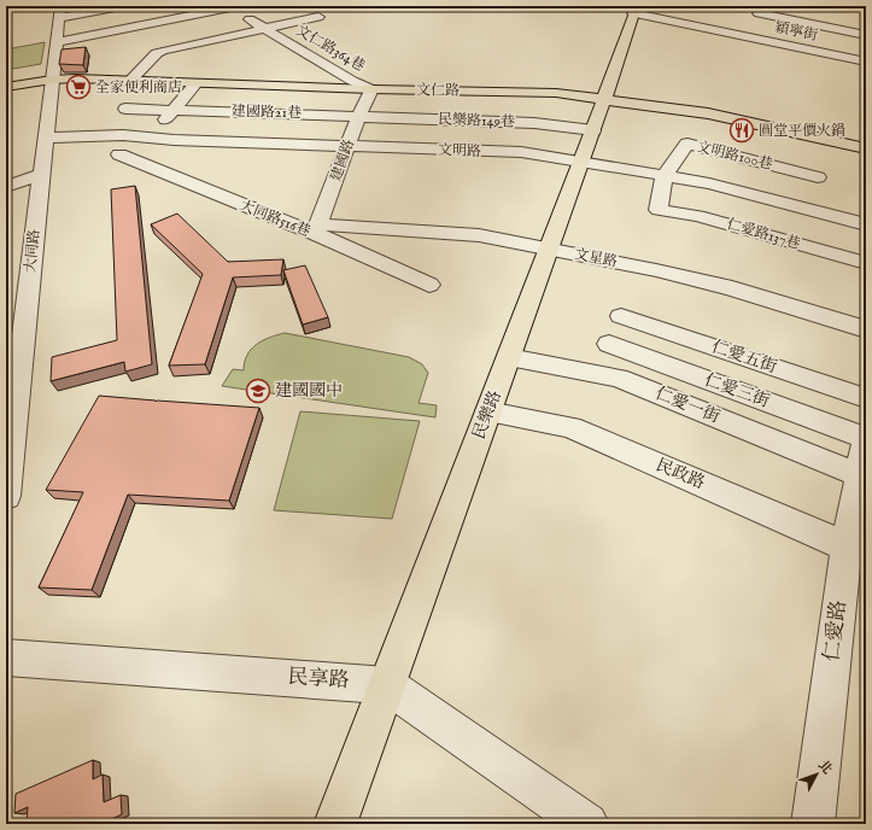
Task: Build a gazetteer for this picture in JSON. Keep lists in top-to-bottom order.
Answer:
{
  "streets": {
    "main road": ["文仁路", "民樂路"],
    "street": [
      "穎寧街",
      "文仁路364巷",
      "建國路21巷",
      "民樂路149巷",
      "文明路",
      "文明路100巷",
      "建國路",
      "大同路516巷",
      "仁愛路137巷",
      "大同路",
      "文星路",
      "仁愛五街",
      "仁愛三街",
      "仁愛一街",
      "民政路",
      "仁愛路",
      "民享路"
    ]
  },
  "crossings": [
    ["穎寧街", "民樂路"],
    ["文仁路364巷", "文仁路"],
    ["文仁路364巷", "建國路"],
    ["文仁路", "建國路"],
    ["文仁路", "大同路"],
    ["文仁路", "民樂路"],
    ["建國路21巷", "民樂路149巷"],
    ["建國路21巷", "建國路"],
    ["民樂路149巷", "建國路"],
    ["民樂路149巷", "民樂路"],
    ["文明路", "文明路100巷"],
    ["文明路", "建國路"],
    ["文明路", "仁愛路137巷"],
    ["文明路", "大同路"],
    ["文明路", "民樂路"],
    ["文明路100巷", "仁愛路137巷"],
    ["建國路", "大同路516巷"],
    ["建國路", "文星路"],
    ["大同路516巷", "文星路"],
    ["文星路", "民樂路"],
    ["仁愛三街", "仁愛路"],
    ["仁愛一街", "民樂路"],
    ["仁愛一街", "仁愛路"],
    ["民樂路", "民政路"],
    ["民樂路", "民享路"],
    ["民政路", "仁愛路"]
  ],
  "places": {
    "supermarket": ["全家便利商店"],
    "restaurant": ["圓堂平價火鍋"],
    "school or university": ["建國國中"]
  },
  "north": "top right"
}
